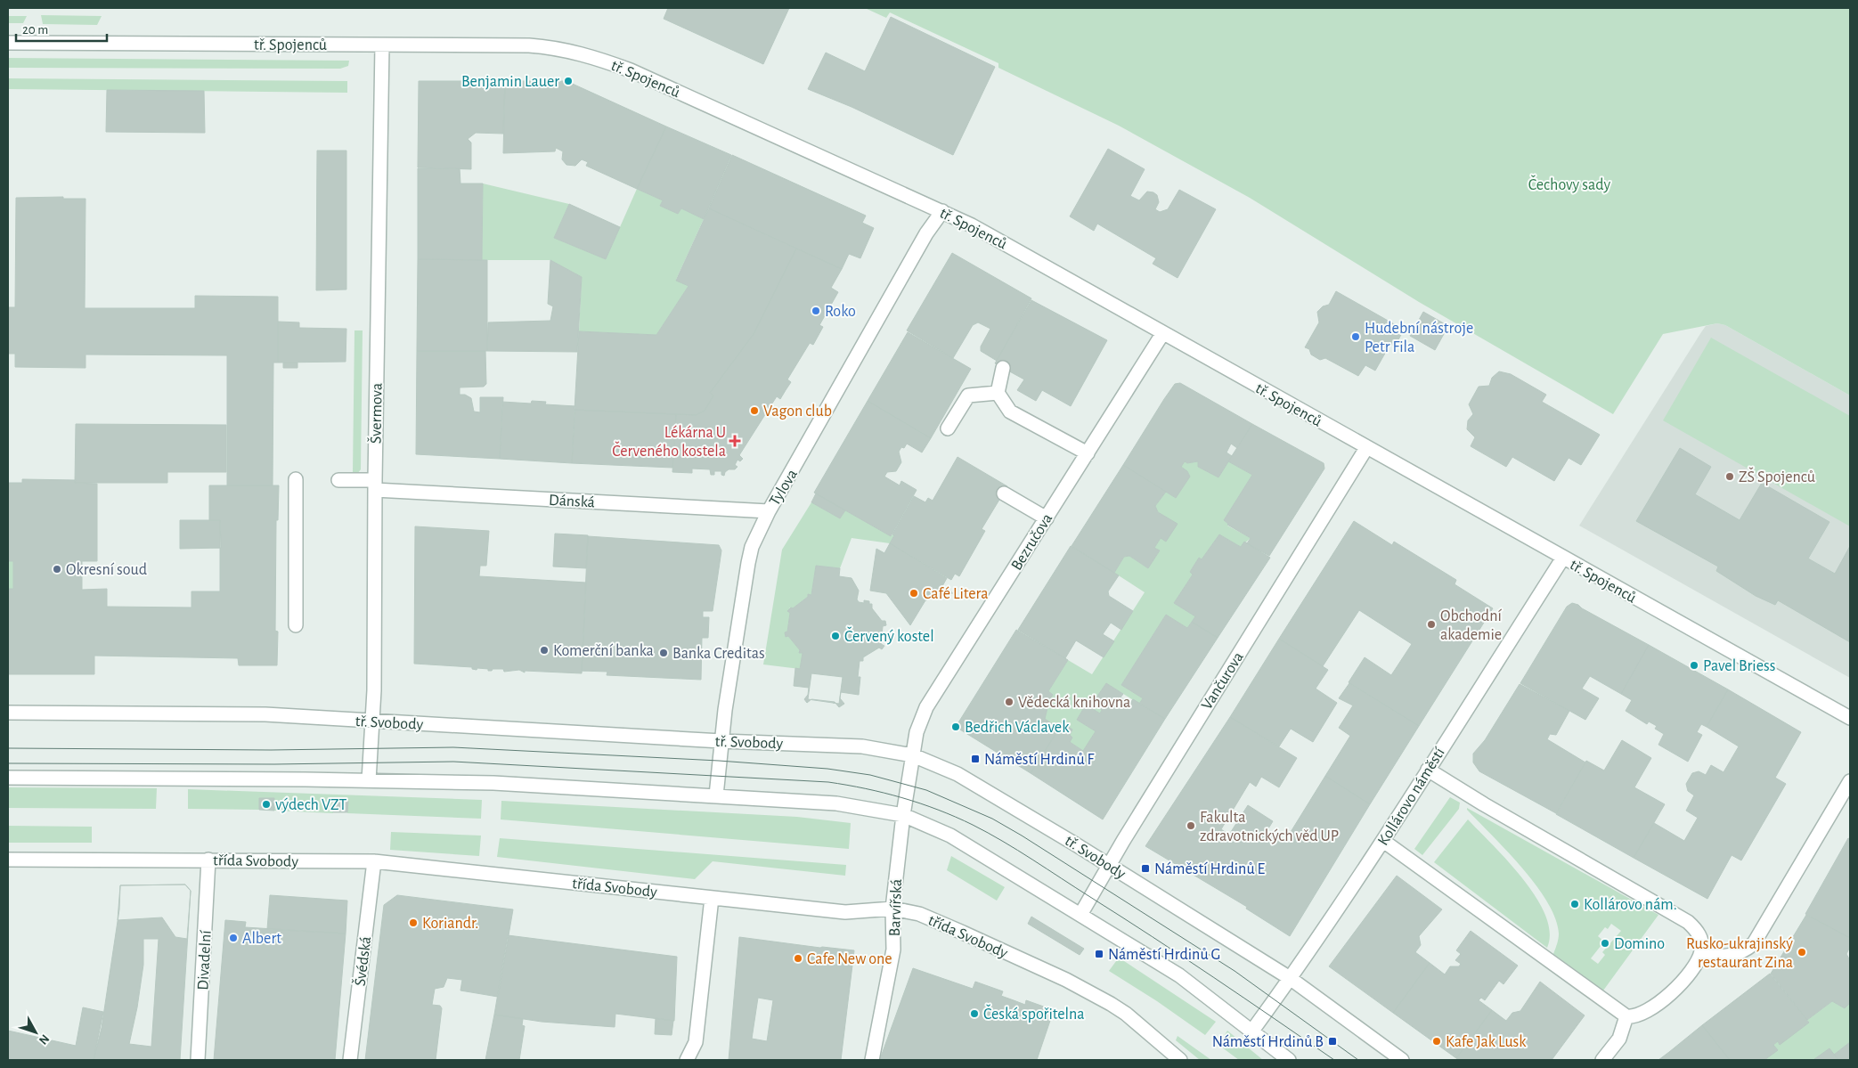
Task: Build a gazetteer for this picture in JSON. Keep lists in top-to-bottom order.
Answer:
{
  "streets": {
    "street": [
      "tř. Spojenců",
      "Švermova",
      "Tylova",
      "Dánská",
      "Bezručova",
      "Vančurova",
      "tř. Svobody",
      "Kollárovo náměstí",
      "třída Svobody",
      "Barvířská",
      "Divadelní",
      "Švédská"
    ]
  },
  "crossings": [
    ["tř. Spojenců", "Švermova"],
    ["tř. Spojenců", "Tylova"],
    ["tř. Spojenců", "Bezručova"],
    ["tř. Spojenců", "Vančurova"],
    ["tř. Spojenců", "Kollárovo náměstí"],
    ["Švermova", "Dánská"],
    ["Švermova", "tř. Svobody"],
    ["Tylova", "Dánská"],
    ["Tylova", "tř. Svobody"],
    ["Bezručova", "tř. Svobody"],
    ["Bezručova", "Barvířská"],
    ["Vančurova", "tř. Svobody"],
    ["tř. Svobody", "Kollárovo náměstí"],
    ["tř. Svobody", "Barvířská"],
    ["třída Svobody", "Barvířská"],
    ["třída Svobody", "Divadelní"],
    ["třída Svobody", "Švédská"]
  ],
  "parks": ["Čechovy sady"],
  "places": {
    "other": [
      "Benjamin Lauer",
      "Roko",
      "Hudební nástroje Petr Fila",
      "Vagon club",
      "ZŠ Spojenců",
      "Okresní soud",
      "Café Litera",
      "Obchodní akademie",
      "Červený kostel",
      "Komerční banka",
      "Banka Creditas",
      "Pavel Briess",
      "Vědecká knihovna",
      "Bedřich Václavek",
      "výdech VZT",
      "Fakulta zdravotnických věd UP",
      "Kollárovo nám.",
      "Koriandr.",
      "Albert",
      "Domino",
      "Rusko-ukrajinský restaurant Zina",
      "Cafe New one",
      "Česká spořitelna",
      "Kafe Jak Lusk"
    ],
    "health": ["Lékárna U Červeného kostela"],
    "transit": [
      "Náměstí Hrdinů F",
      "Náměstí Hrdinů E",
      "Náměstí Hrdinů G",
      "Náměstí Hrdinů B"
    ]
  },
  "scale_bar": "20 m",
  "north": "bottom right"
}
